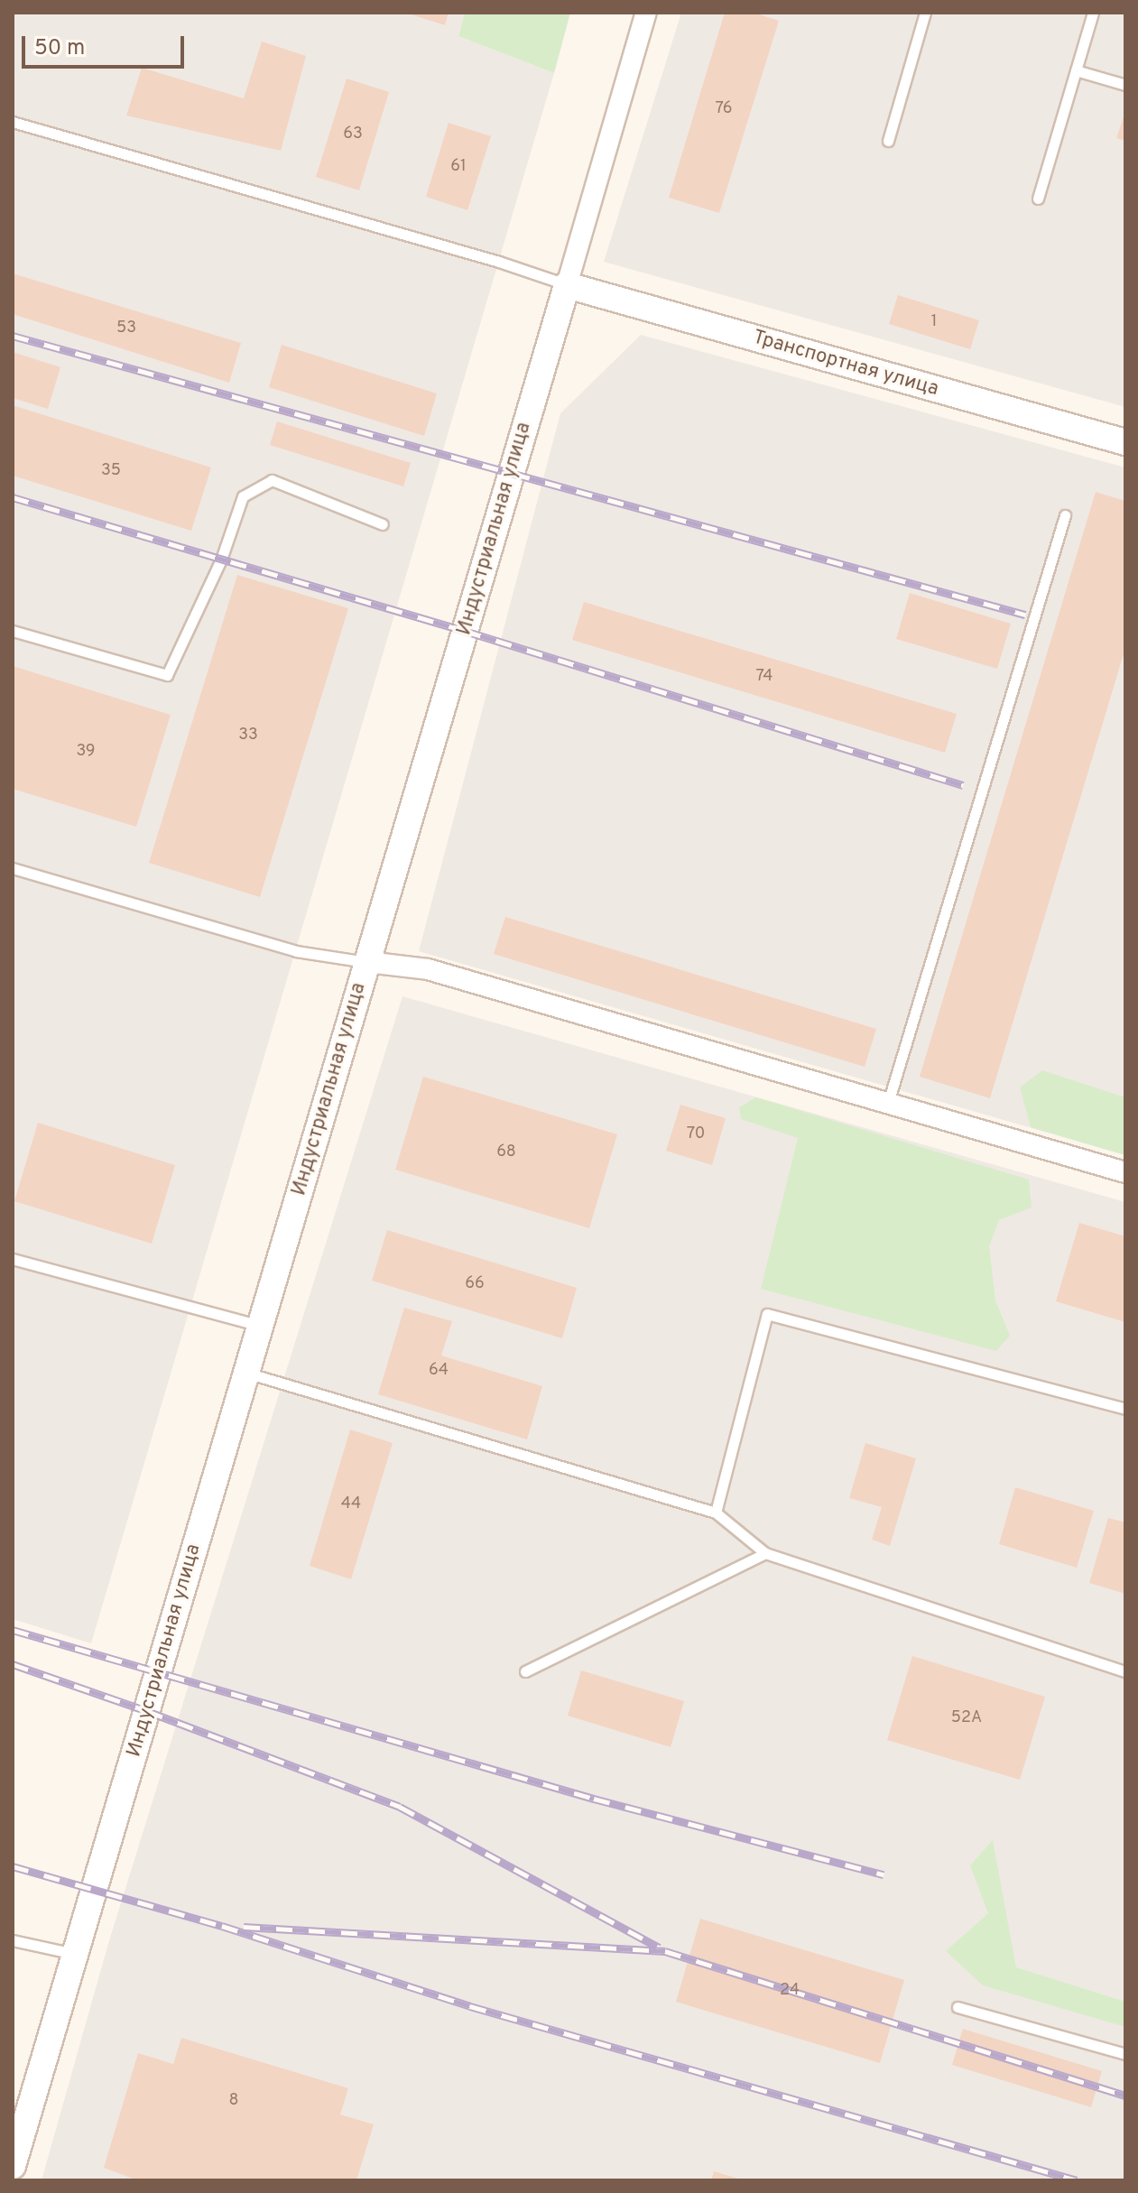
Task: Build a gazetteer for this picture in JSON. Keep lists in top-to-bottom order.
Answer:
{
  "streets": {
    "street": ["Транспортная улица", "Индустриальная улица"]
  },
  "crossings": [
    ["Транспортная улица", "Индустриальная улица"]
  ],
  "house_numbers": [
    "76",
    "63",
    "61",
    "1",
    "53",
    "35",
    "74",
    "33",
    "39",
    "70",
    "68",
    "66",
    "64",
    "44",
    "52А",
    "24",
    "8"
  ],
  "scale_bar": "50 m"
}
